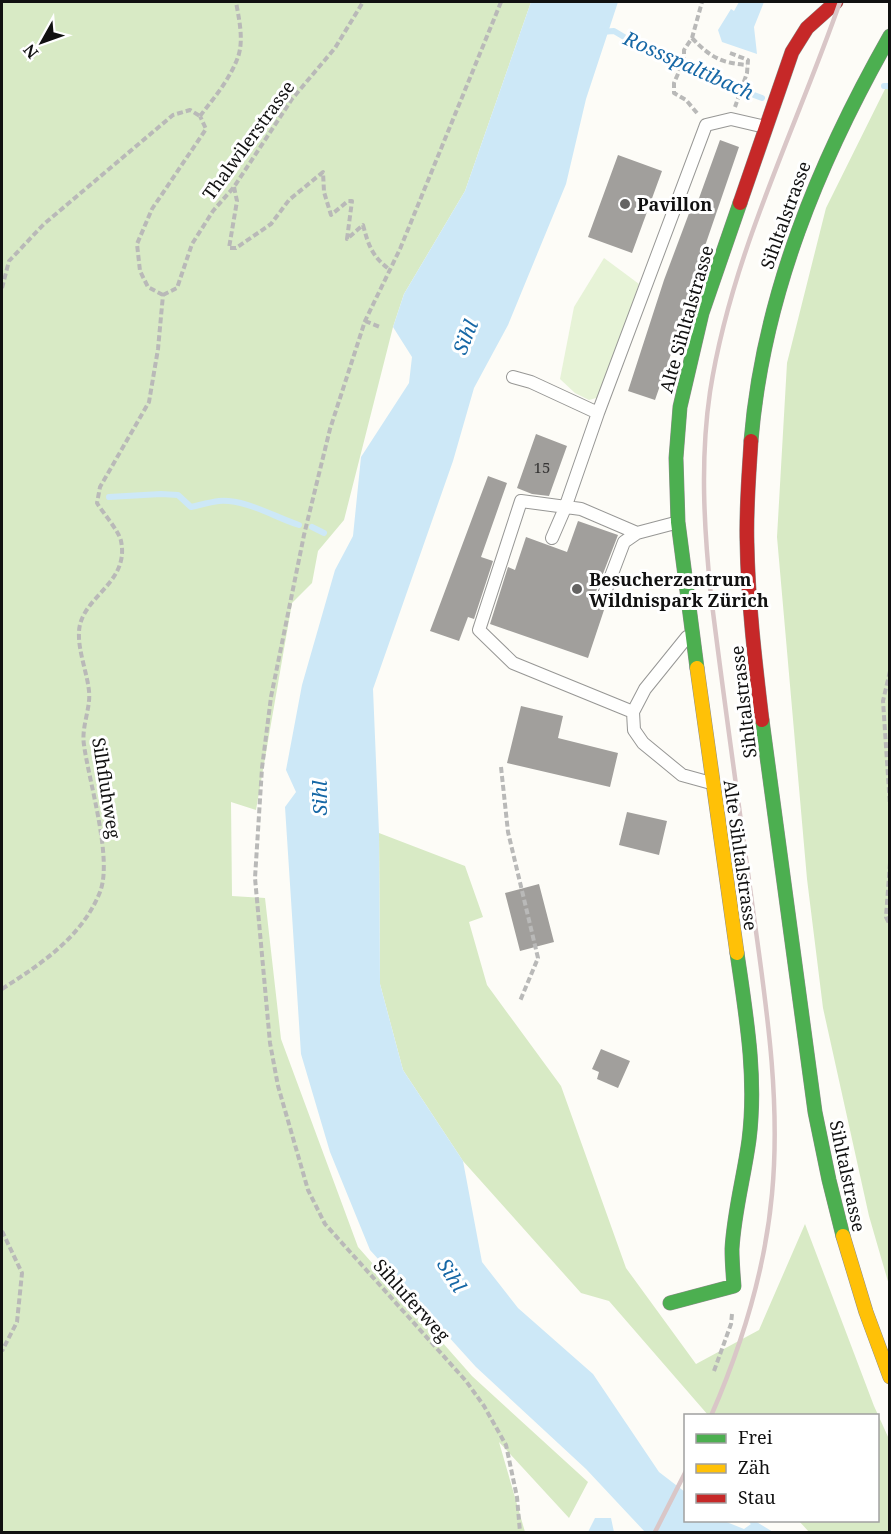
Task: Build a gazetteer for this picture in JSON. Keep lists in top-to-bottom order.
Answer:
{
  "streets": {
    "street": ["Sihltalstrasse", "Alte Sihltalstrasse"],
    "path": ["Thalwilerstrasse", "Silhfluhweg", "Sihluferweg"]
  },
  "crossings": [
    ["Thalwilerstrasse", "Silhfluhweg"]
  ],
  "water": ["Rossspaltibach", "Sihl"],
  "places": ["Pavillon", "Besucherzentrum Wildnispark Zürich"],
  "house_numbers": ["15"],
  "legend": ["Frei", "Zäh", "Stau"],
  "north": "bottom left"
}
